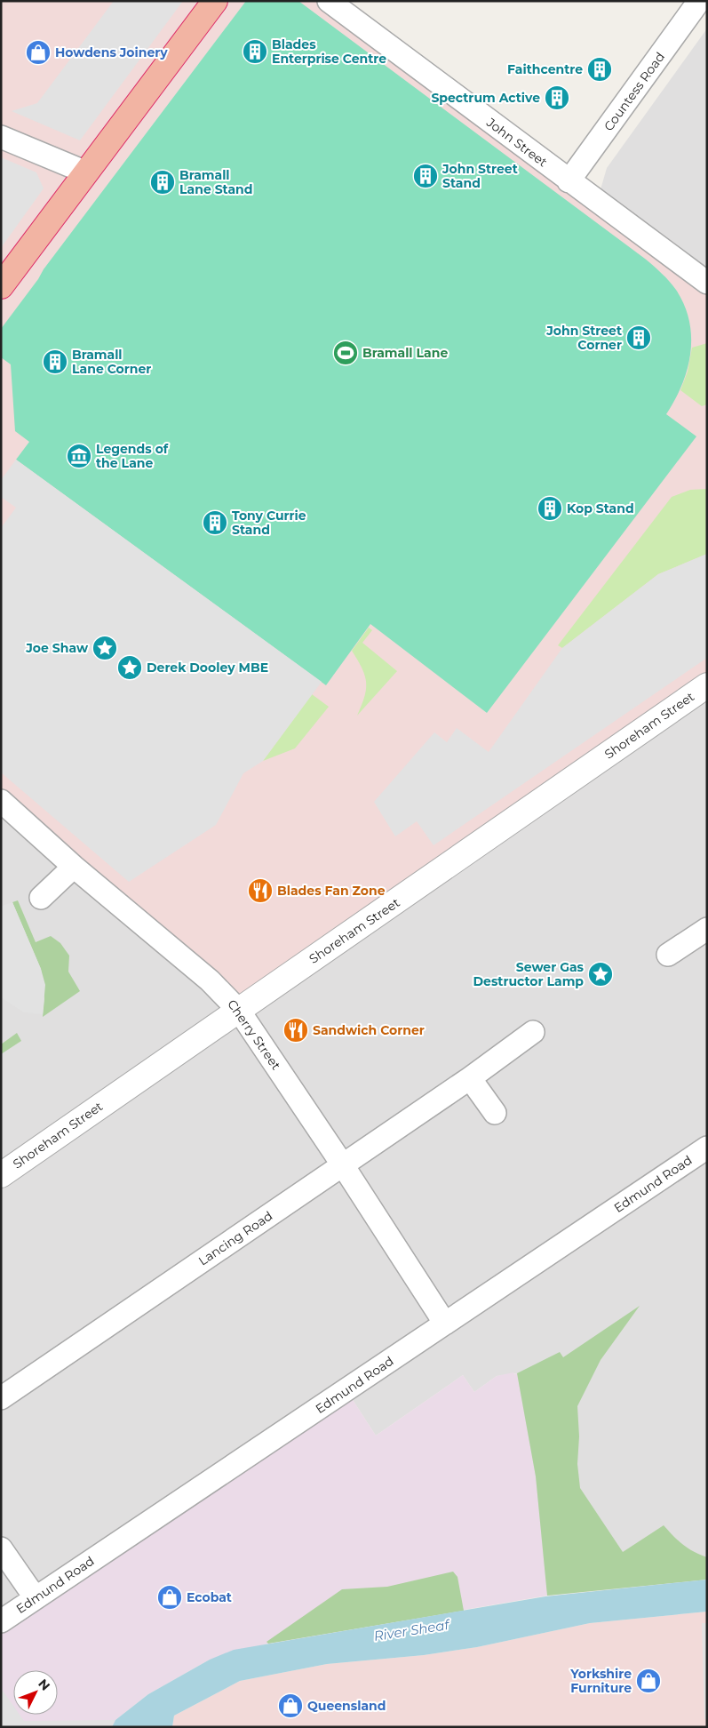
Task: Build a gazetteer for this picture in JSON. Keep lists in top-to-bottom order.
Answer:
{
  "streets": {
    "street": [
      "Countess Road",
      "John Street",
      "Shoreham Street",
      "Cherry Street",
      "Edmund Road",
      "Lancing Road"
    ]
  },
  "crossings": [
    ["Countess Road", "John Street"],
    ["Shoreham Street", "Cherry Street"],
    ["Cherry Street", "Edmund Road"],
    ["Cherry Street", "Lancing Road"]
  ],
  "water": ["River Sheaf"],
  "places": {
    "building": [
      "Blades Enterprise Centre",
      "Faithcentre",
      "Spectrum Active",
      "John Street Stand",
      "Bramall Lane Stand",
      "John Street Corner",
      "Bramall Lane Corner",
      "Kop Stand",
      "Tony Currie Stand"
    ],
    "shop": [
      "Howdens Joinery",
      "Ecobat",
      "Yorkshire Furniture",
      "Queensland"
    ],
    "sports": ["Bramall Lane"],
    "museum": ["Legends of the Lane"],
    "place": ["Joe Shaw", "Derek Dooley MBE", "Sewer Gas Destructor Lamp"],
    "restaurant": ["Blades Fan Zone", "Sandwich Corner"]
  },
  "north": "top right"
}
